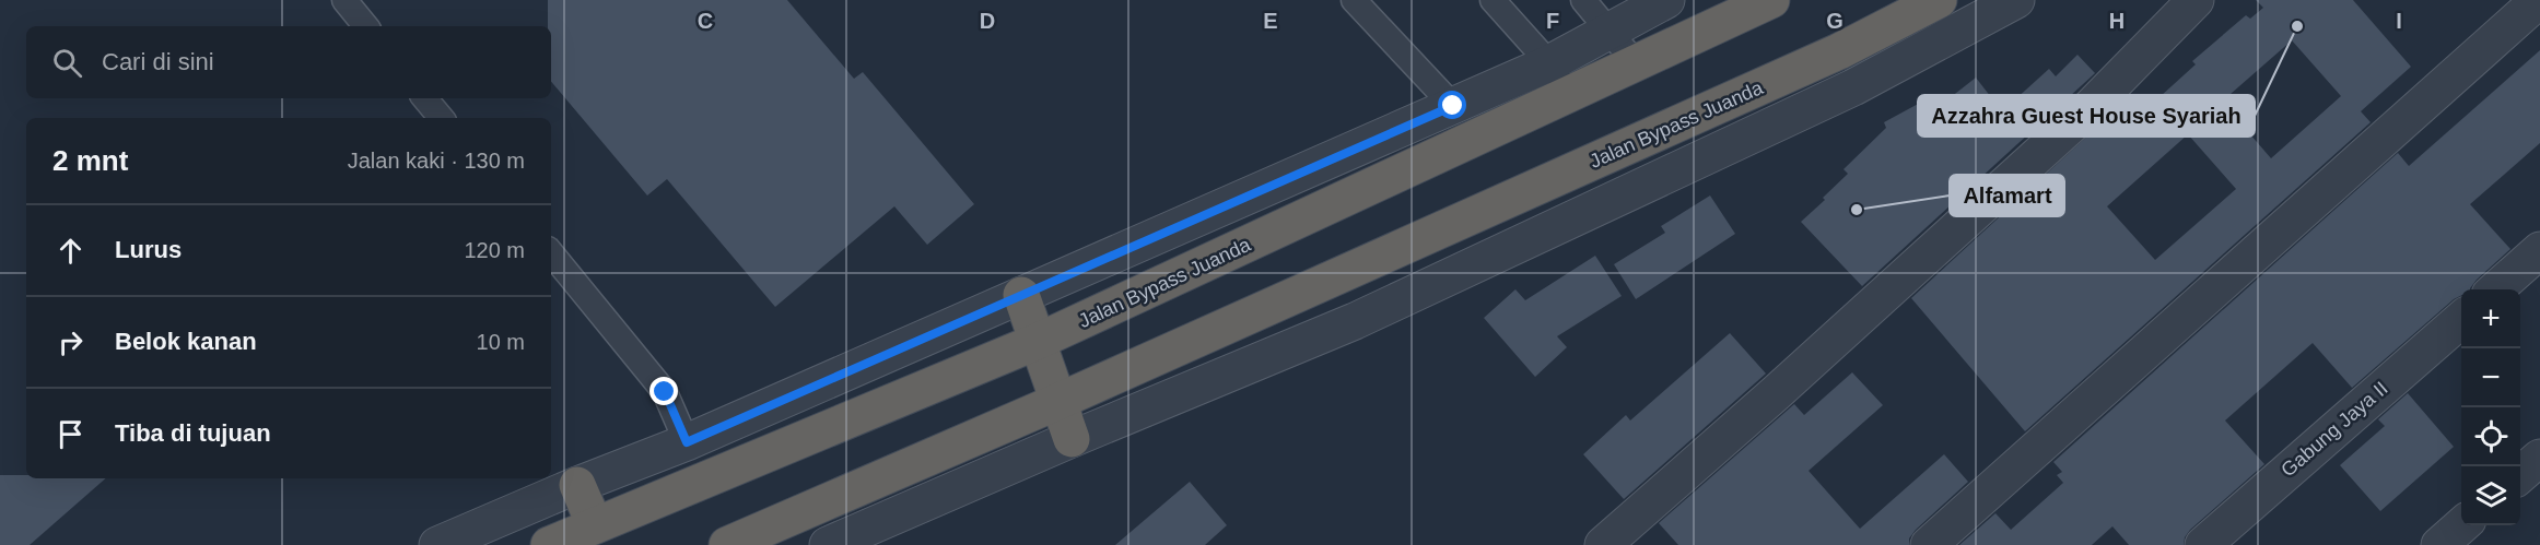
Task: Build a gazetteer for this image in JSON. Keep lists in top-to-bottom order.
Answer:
{
  "streets": {
    "highway": ["Jalan Bypass Juanda"],
    "street": ["Gabung Jaya II"]
  },
  "places": ["Azzahra Guest House Syariah", "Alfamart"],
  "page": {
    "search": "Cari di sini",
    "heading": ["2 mnt", "Jalan kaki · 130 m"],
    "list": [
      ["Lurus", "120 m"],
      ["Belok kanan", "10 m"],
      "Tiba di tujuan"
    ],
    "map_buttons": ["+", "−"]
  },
  "grid": {
    "columns": [
      "C",
      "D",
      "E",
      "F",
      "G",
      "H",
      "I"
    ]
  }
}
